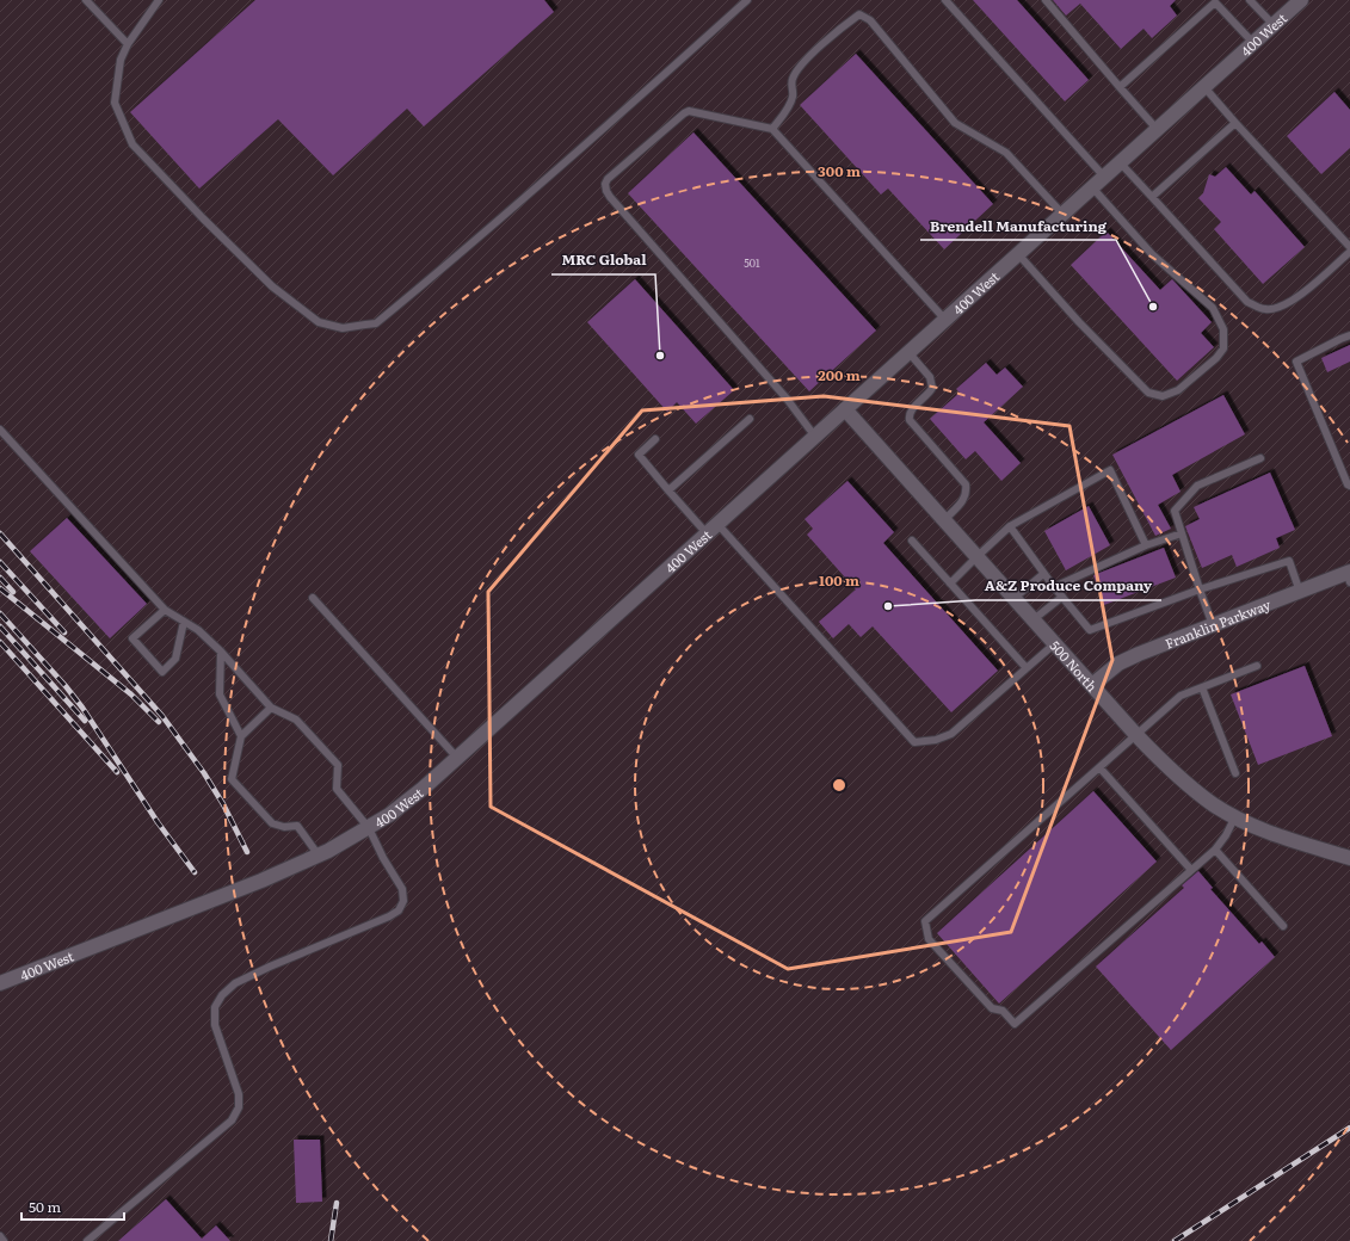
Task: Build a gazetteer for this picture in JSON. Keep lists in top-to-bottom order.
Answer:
{
  "streets": {
    "street": ["400 West", "Franklin Parkway", "500 North"]
  },
  "crossings": [
    ["400 West", "500 North"],
    ["Franklin Parkway", "500 North"]
  ],
  "places": ["Brendell Manufacturing", "MRC Global", "A&Z Produce Company"],
  "house_numbers": ["501"],
  "scale_bar": "50 m",
  "rings": ["300 m", "200 m", "100 m"]
}
